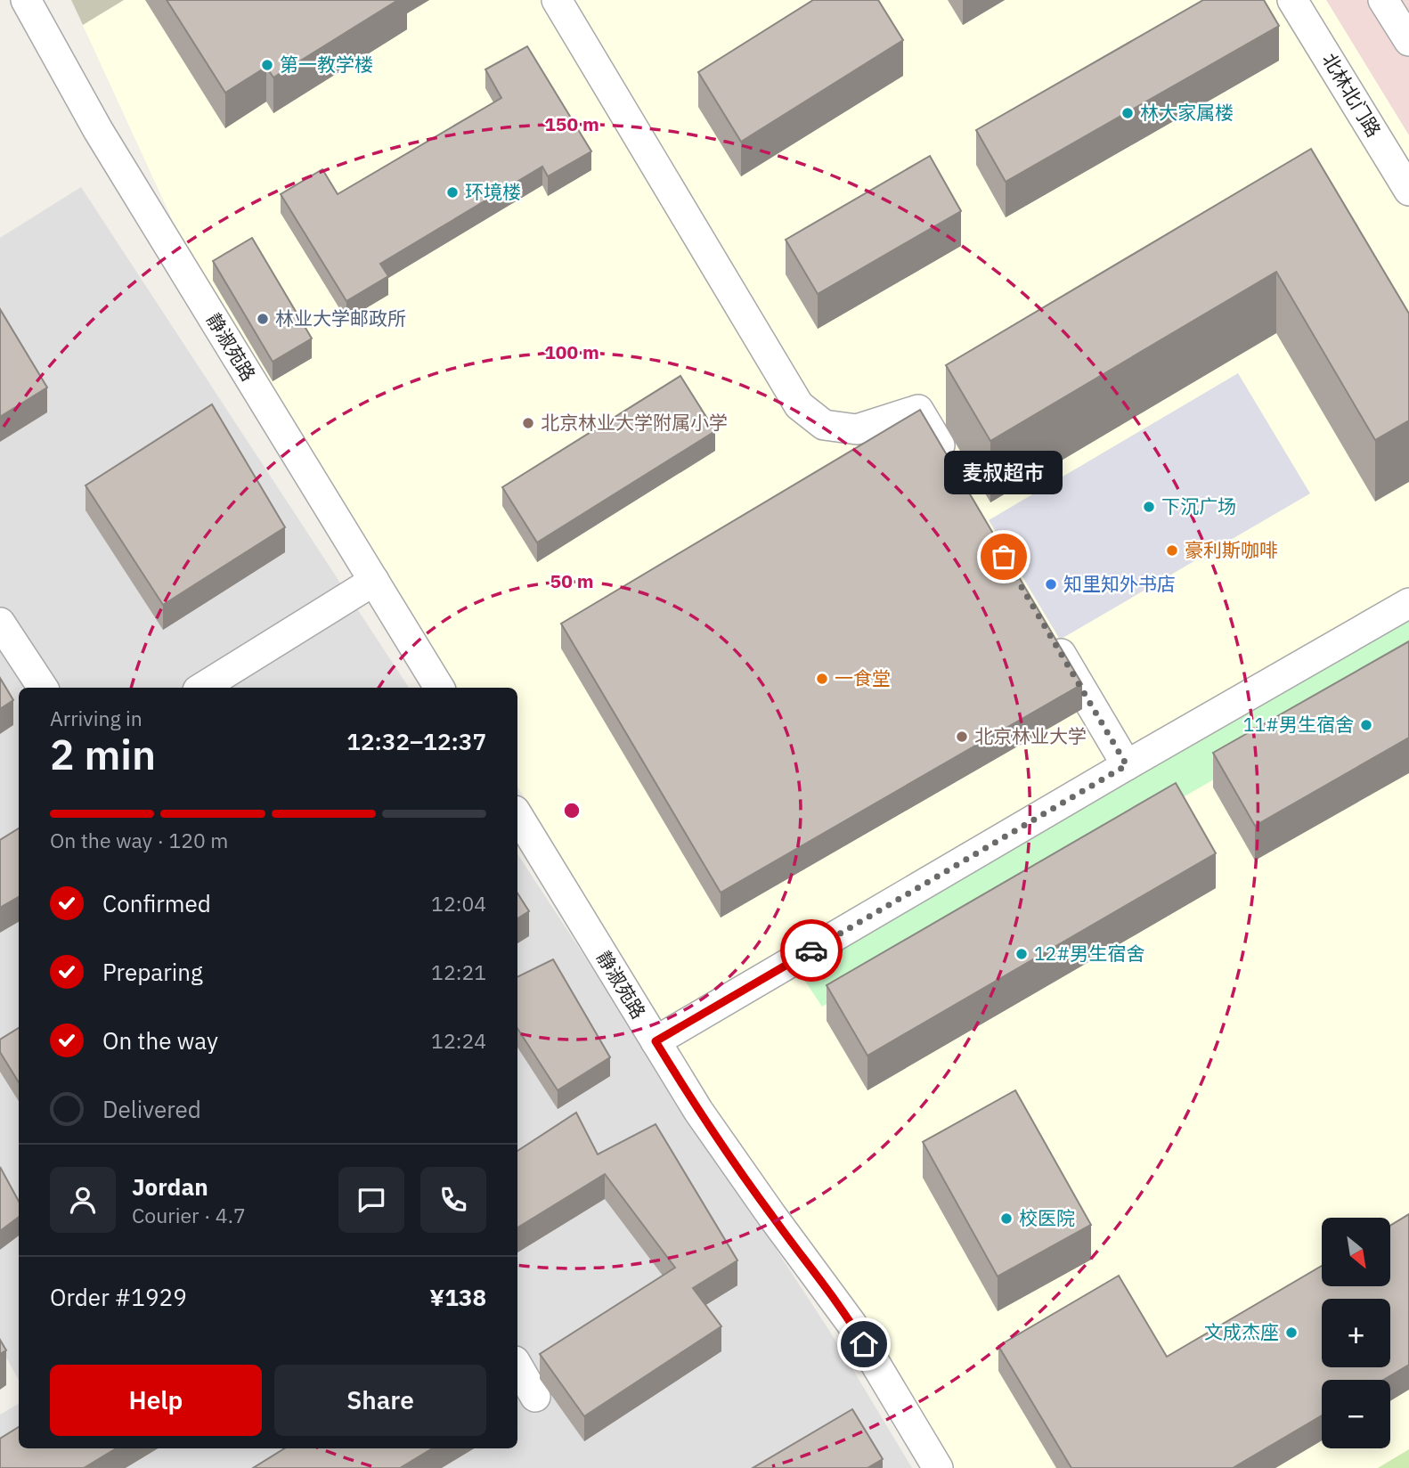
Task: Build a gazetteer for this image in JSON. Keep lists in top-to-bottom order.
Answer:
{
  "streets": {
    "street": ["北林北门路", "静淑苑路"]
  },
  "places": [
    "第一教学楼",
    "林大家属楼",
    "环境楼",
    "林业大学邮政所",
    "北京林业大学附属小学",
    "下沉广场",
    "豪利斯咖啡",
    "麦叔超市",
    "知里知外书店",
    "一食堂",
    "11#男生宿舍",
    "北京林业大学",
    "12#男生宿舍",
    "校医院",
    "文成杰座"
  ],
  "north": "bottom right",
  "page": {
    "bubble": "麦叔超市",
    "heading": ["2 min", "Arriving in", "12:32–12:37"],
    "panel": [
      "Jordan",
      "Courier · 4.7",
      "Order #1929",
      "¥138"
    ],
    "bar": "On the way · 120 m",
    "list": [
      ["Confirmed", "12:04"],
      ["Preparing", "12:21"],
      ["On the way", "12:24"],
      "Delivered"
    ],
    "map_buttons": ["+", "−"],
    "buttons": ["Help", "Share"]
  },
  "rings": ["150 m", "100 m", "50 m"]
}
